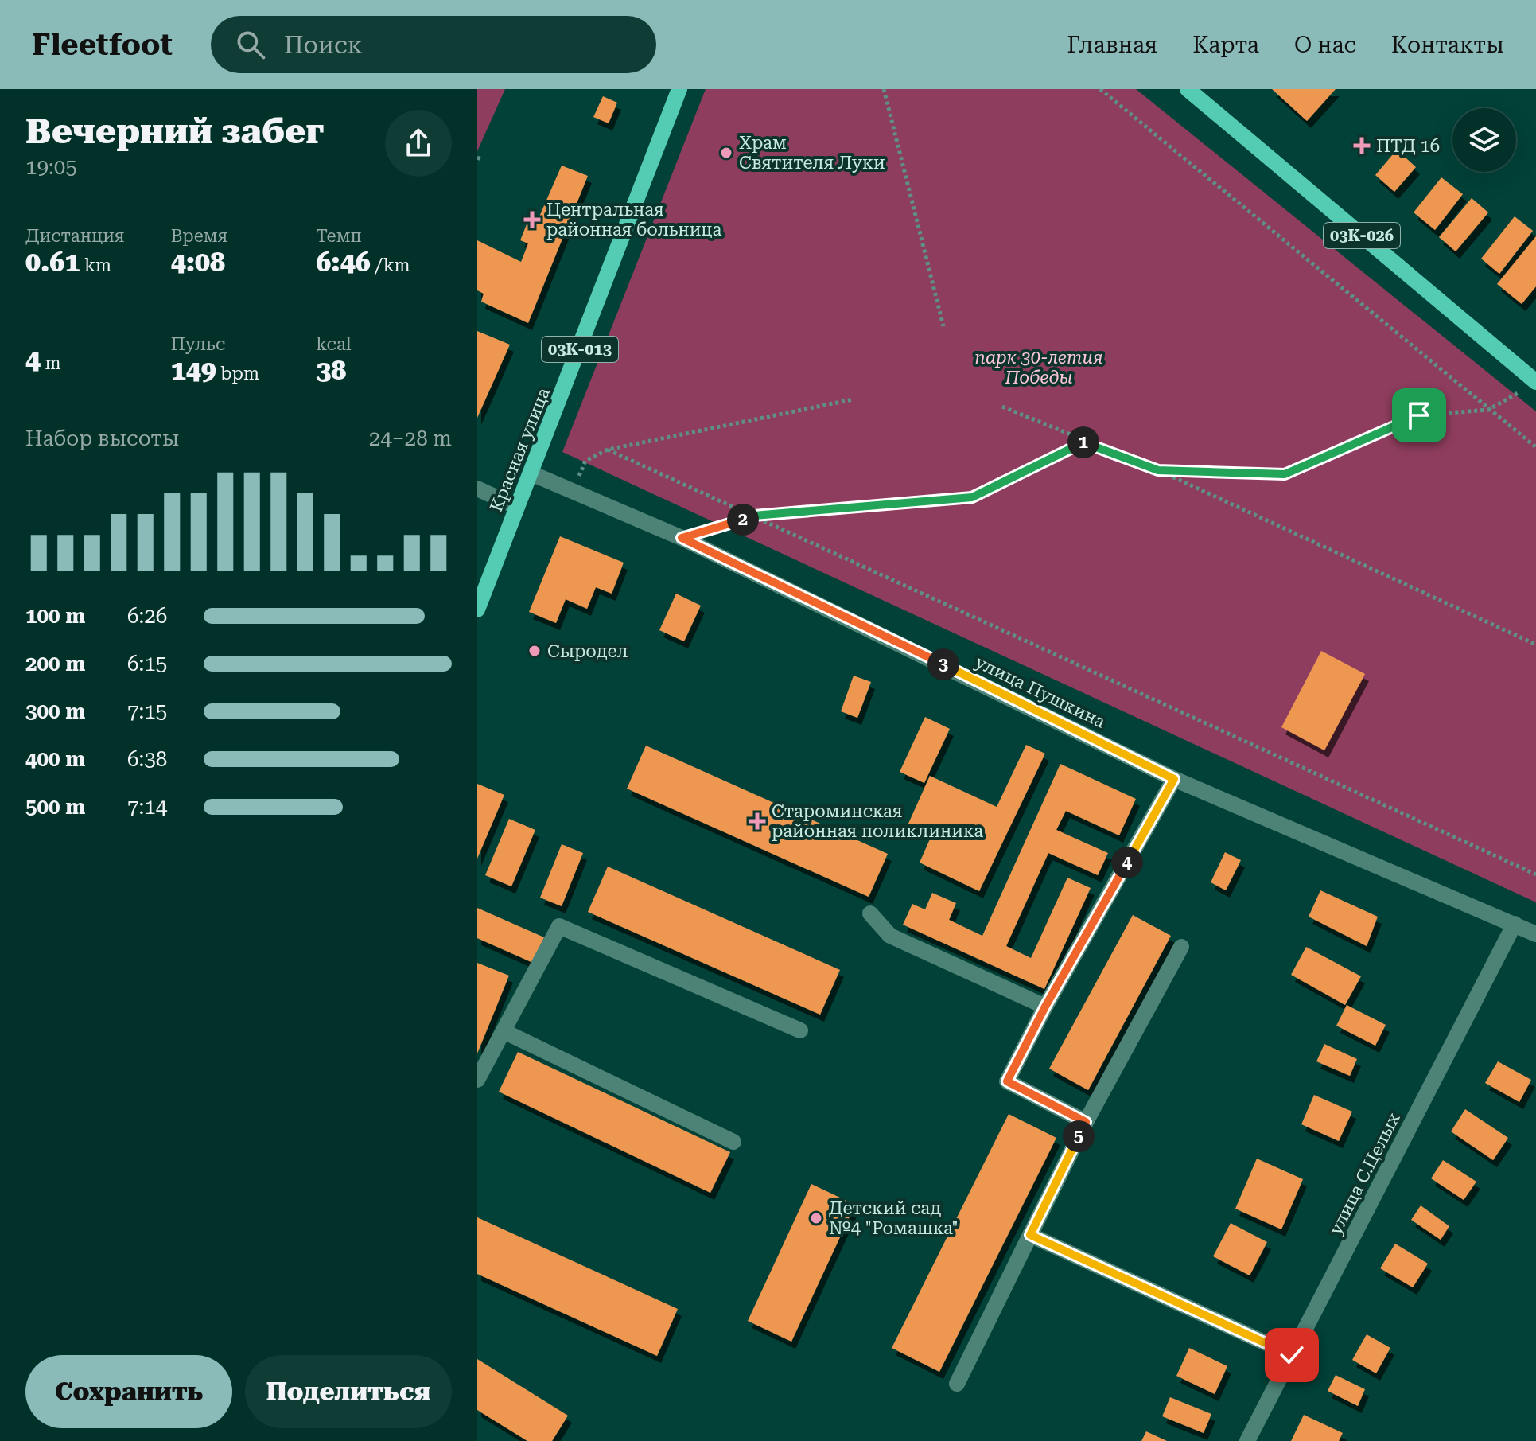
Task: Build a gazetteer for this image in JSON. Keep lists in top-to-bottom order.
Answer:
{
  "streets": {
    "main road": ["03К-026", "03К-013", "Красная улица"],
    "street": ["улица Пушкина", "улица С.Целых"]
  },
  "crossings": [
    ["Красная улица", "улица Пушкина"],
    ["улица Пушкина", "улица С.Целых"]
  ],
  "parks": ["парк 30-летия Победы"],
  "places": {
    "health": ["ПТД 16", "Центральная районная больница", "Староминская районная поликлиника"],
    "other": ["Храм Святителя Луки", "Сыродел", "Детский сад №4 \"Ромашка\""]
  },
  "page": {
    "header": "Fleetfoot",
    "search": "Поиск",
    "nav": [
      "Главная",
      "Карта",
      "О нас",
      "Контакты"
    ],
    "heading": ["Вечерний забег", "19:05"],
    "stats": [
      ["Дистанция", "0.61 km"],
      ["Время", "4:08"],
      ["Темп", "6:46 /km"],
      ["4 m"],
      ["Пульс", "149 bpm"],
      ["kcal", "38"]
    ],
    "chart": ["Набор высоты", "24–28 m"],
    "pins": [
      "1",
      "2",
      "3",
      "4",
      "5"
    ],
    "list": [
      {
        "name": "100 m",
        "note": "6:26"
      },
      {
        "name": "200 m",
        "note": "6:15"
      },
      {
        "name": "300 m",
        "note": "7:15"
      },
      {
        "name": "400 m",
        "note": "6:38"
      },
      {
        "name": "500 m",
        "note": "7:14"
      }
    ],
    "buttons": ["Сохранить", "Поделиться"]
  }
}
